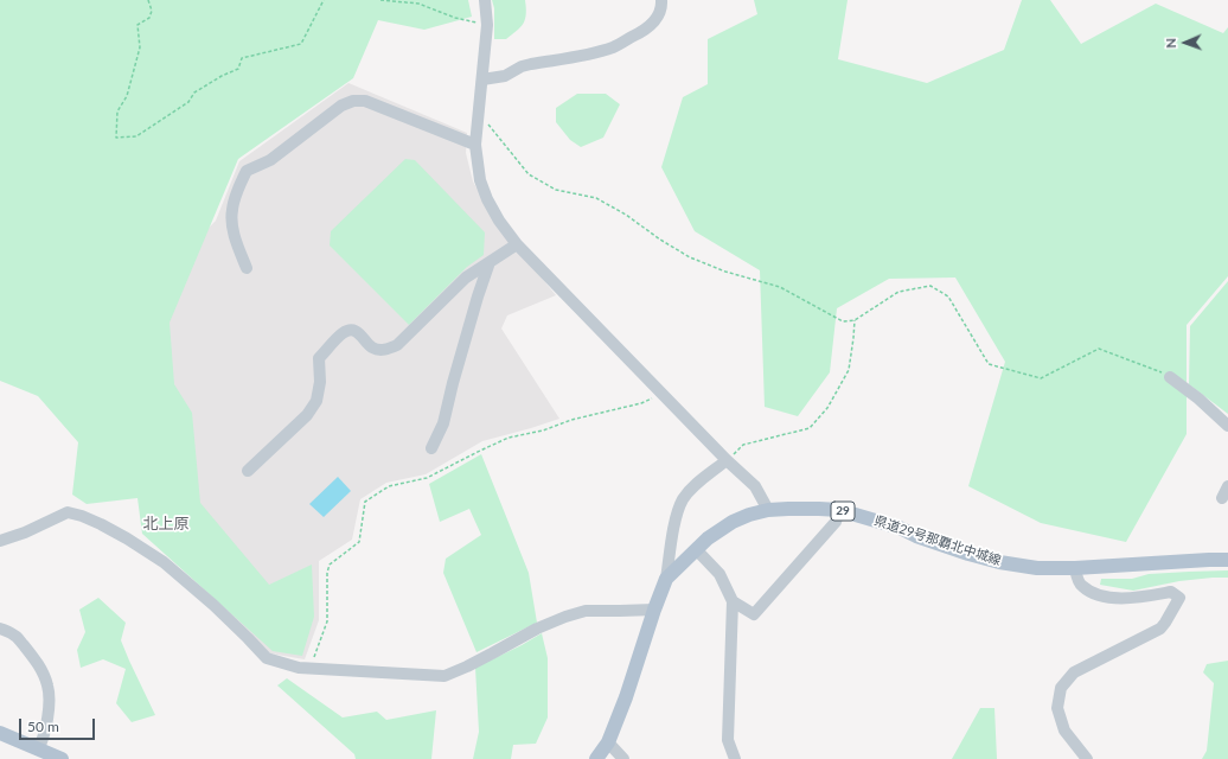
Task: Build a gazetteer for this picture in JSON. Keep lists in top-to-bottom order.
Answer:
{
  "streets": {
    "main road": ["29", "県道29号那覇北中城線"]
  },
  "districts": ["北上原"],
  "scale_bar": "50 m",
  "north": "left"
}
